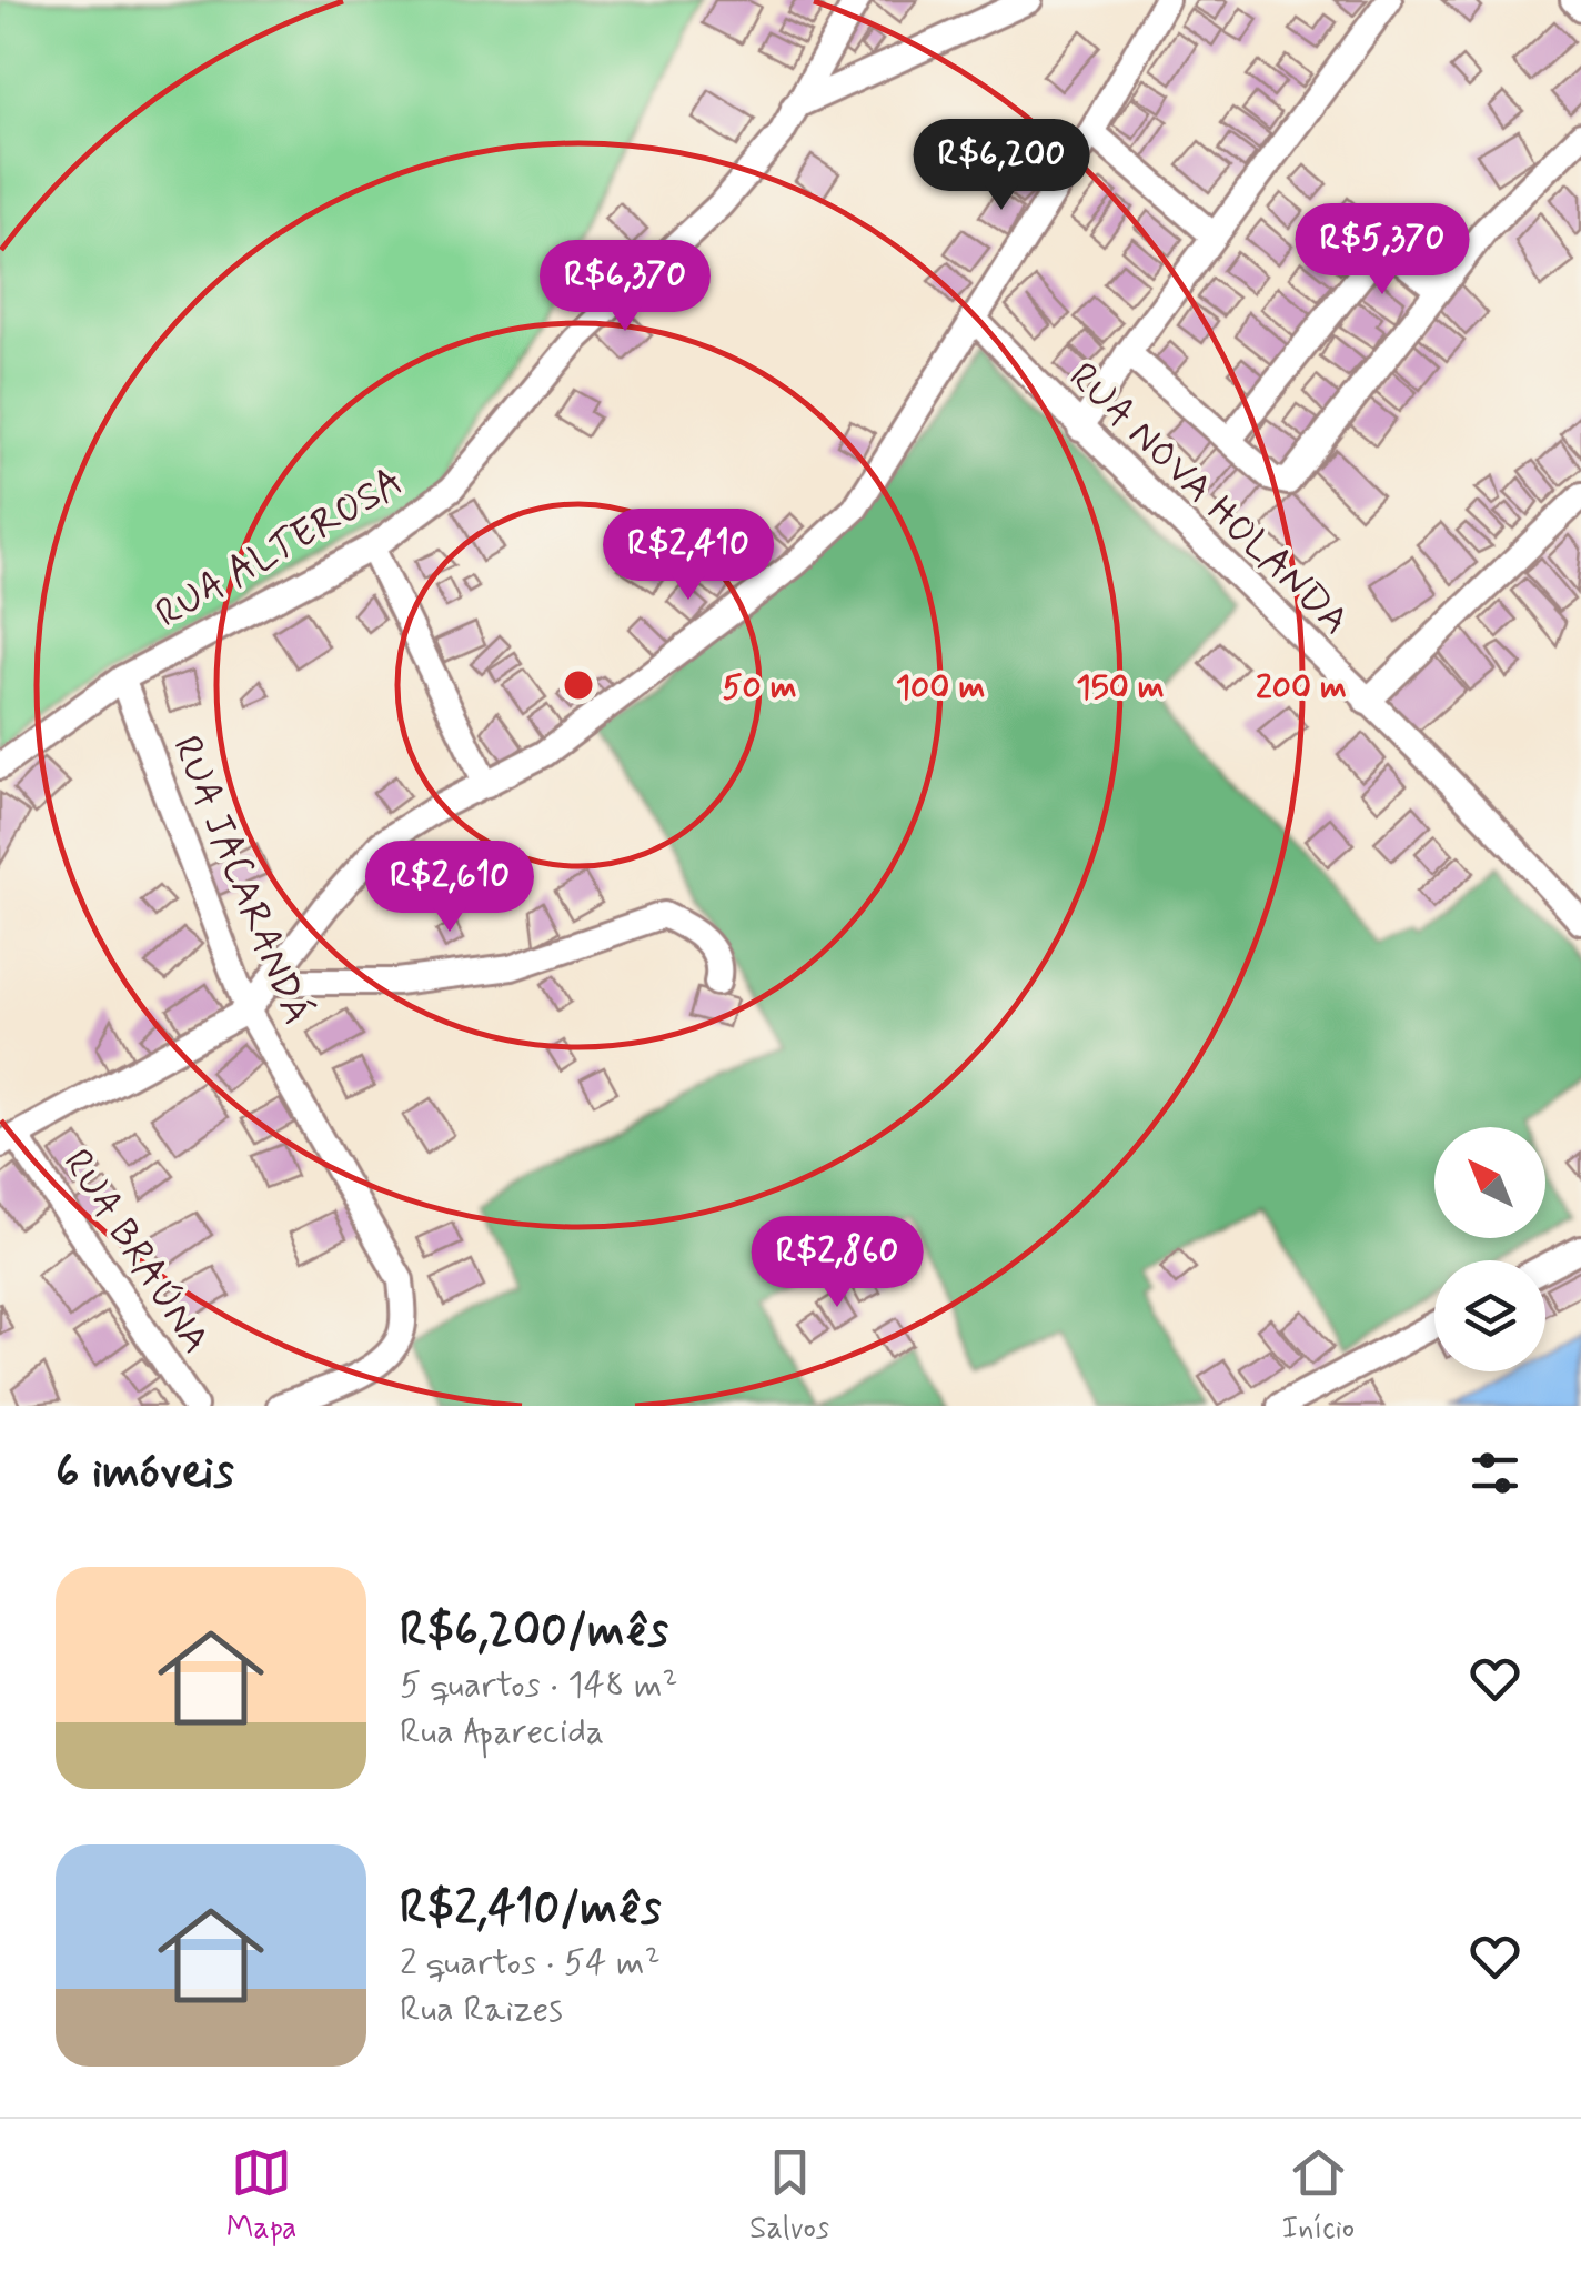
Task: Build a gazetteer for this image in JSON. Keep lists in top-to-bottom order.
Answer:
{
  "streets": {
    "street": [
      "RUA NOVA HOLANDA",
      "RUA ALTEROSA",
      "RUA JACARANDÁ",
      "RUA BRAÚNA"
    ]
  },
  "crossings": [
    ["RUA ALTEROSA", "RUA JACARANDÁ"]
  ],
  "north": "top left",
  "page": {
    "price": [
      "R$6,200",
      "R$5,370",
      "R$6,370",
      "R$2,410",
      "R$2,610",
      "R$2,860"
    ],
    "heading": "6 imóveis",
    "list": [
      {
        "name": "R$6,200/mês",
        "note": "5 quartos · 148 m² · Rua Aparecida"
      },
      {
        "name": "R$2,410/mês",
        "note": "2 quartos · 54 m² · Rua Raizes"
      }
    ],
    "tabs": ["Mapa", "Salvos", "Início"]
  },
  "rings": [
    "50 m",
    "100 m",
    "150 m",
    "200 m"
  ]
}
